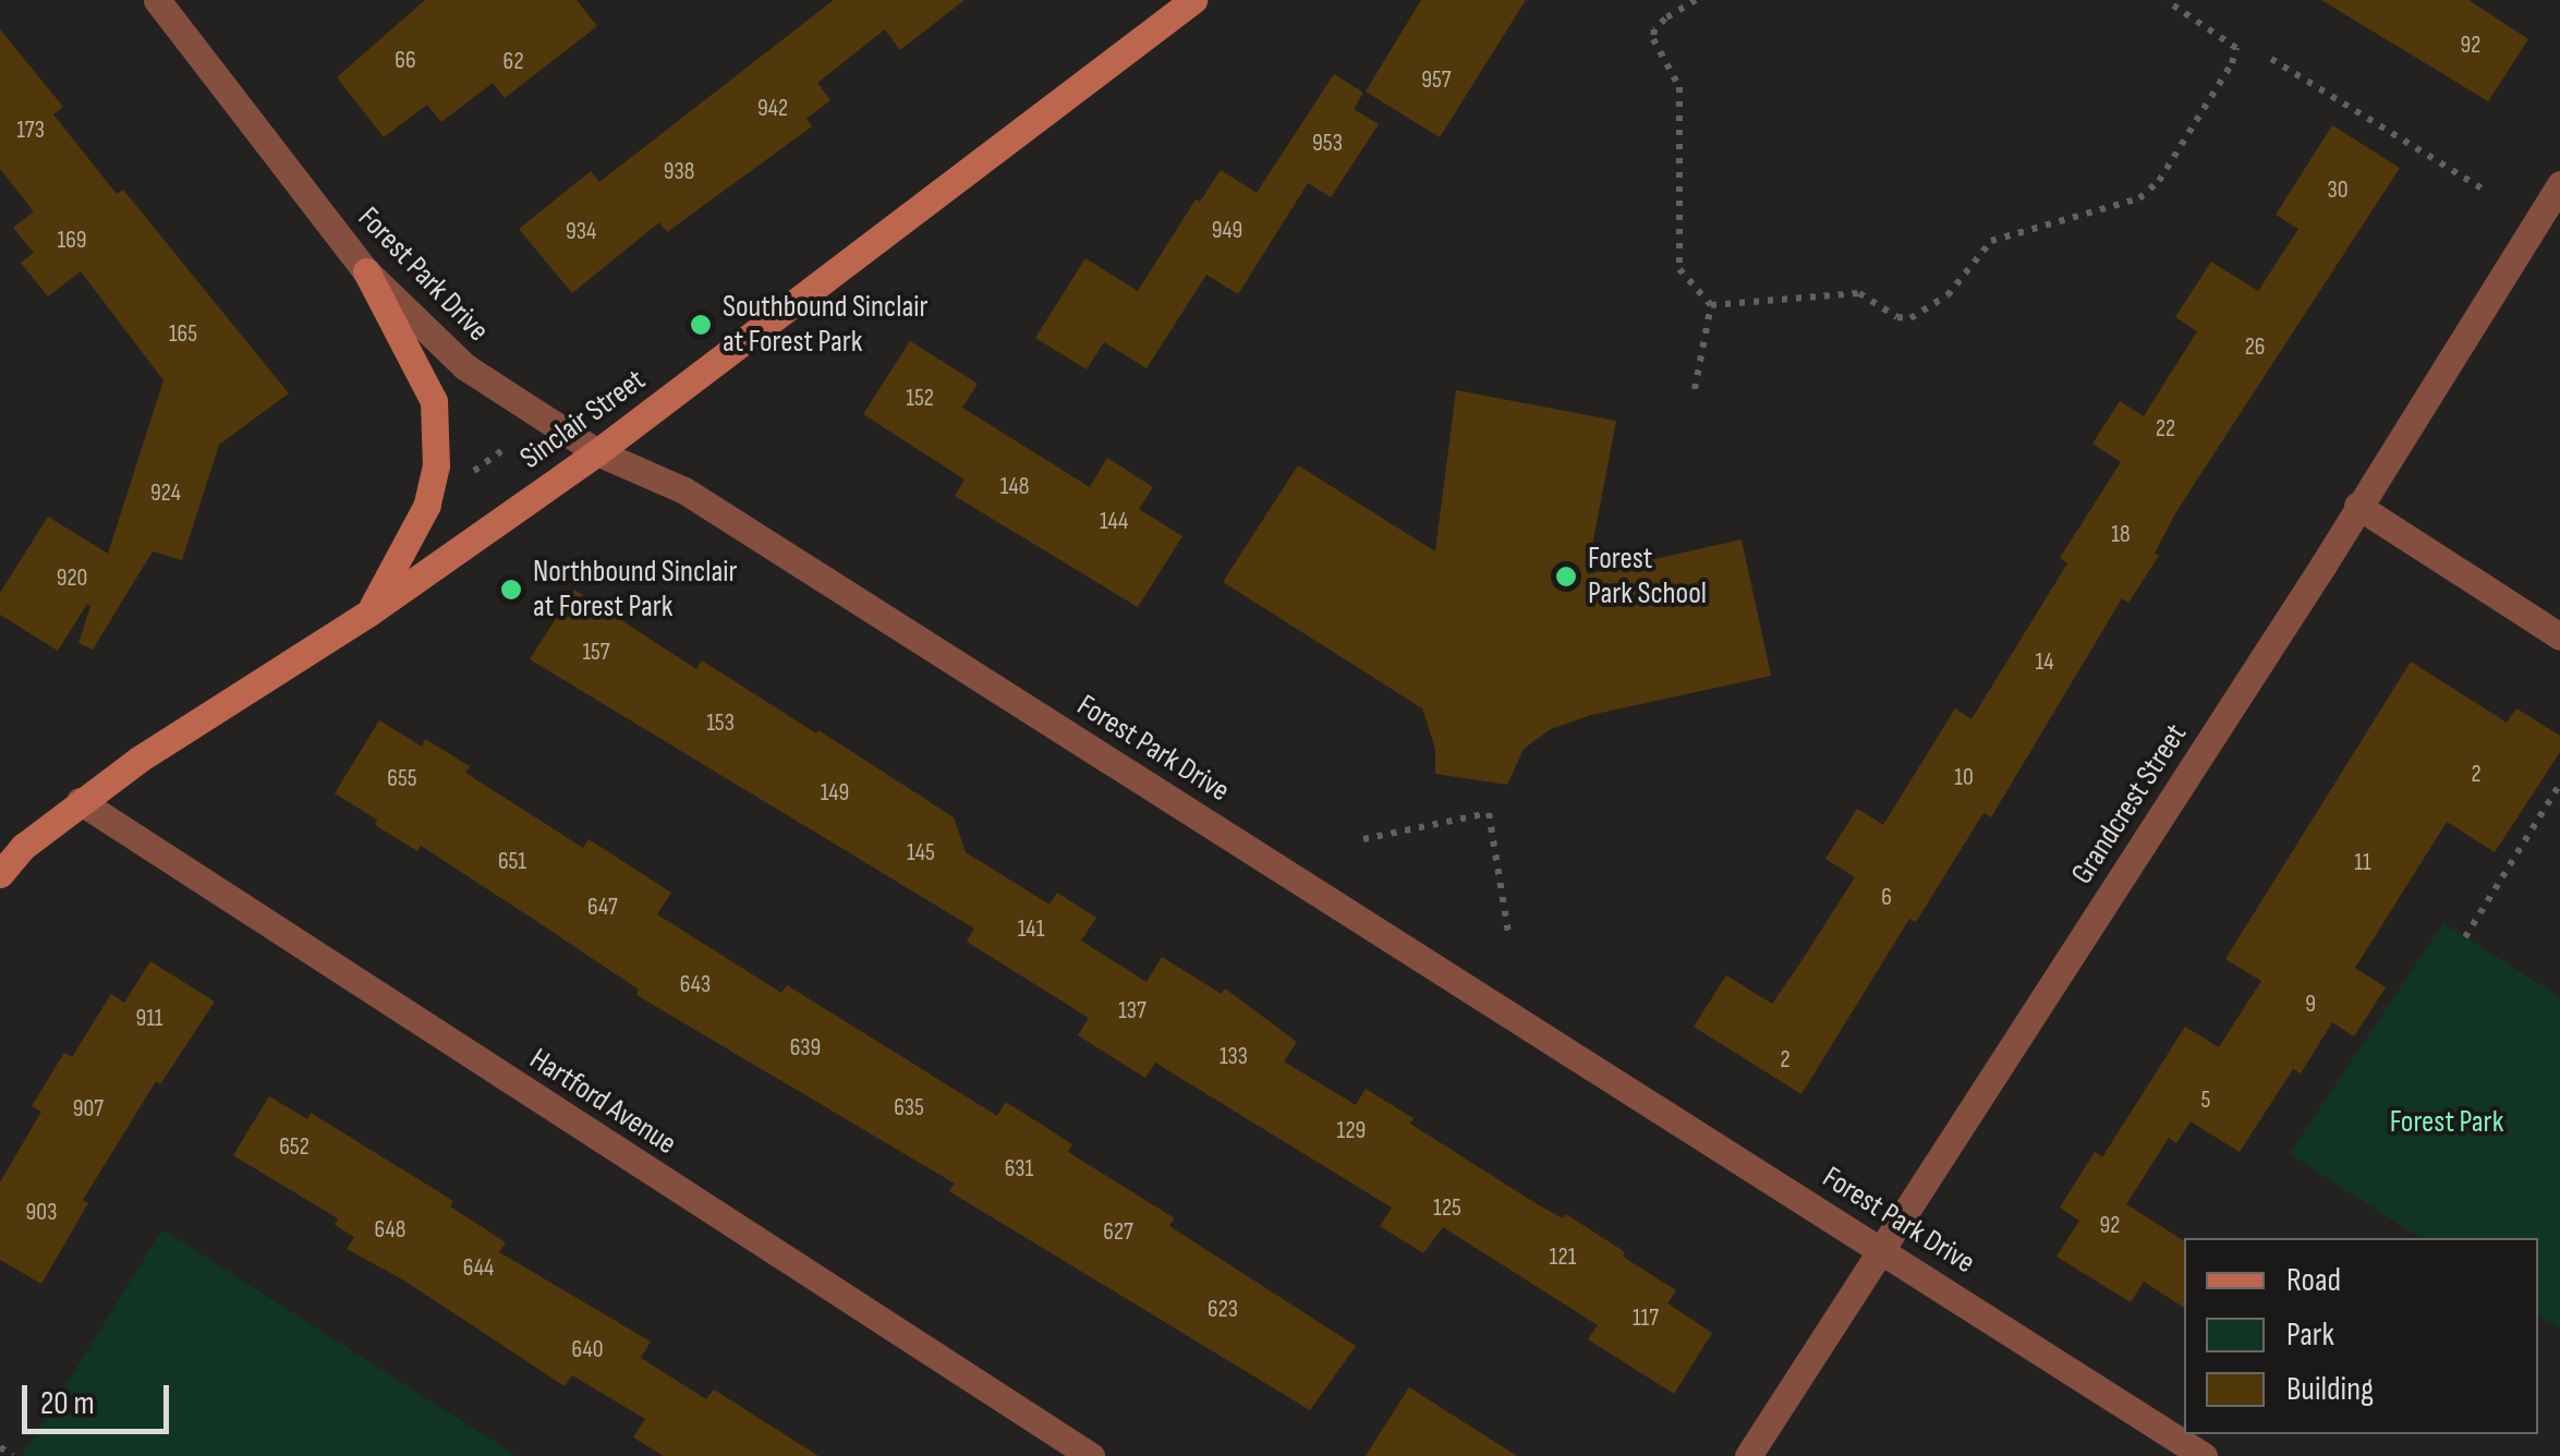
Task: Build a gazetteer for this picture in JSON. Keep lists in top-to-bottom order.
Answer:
{
  "streets": {
    "street": [
      "Forest Park Drive",
      "Sinclair Street",
      "Grandcrest Street",
      "Hartford Avenue"
    ]
  },
  "crossings": [
    ["Forest Park Drive", "Sinclair Street"],
    ["Forest Park Drive", "Grandcrest Street"],
    ["Sinclair Street", "Hartford Avenue"]
  ],
  "parks": ["Forest Park"],
  "places": ["Southbound Sinclair at Forest Park", "Forest Park School", "Northbound Sinclair at Forest Park"],
  "house_numbers": [
    "92",
    "66",
    "62",
    "957",
    "942",
    "173",
    "953",
    "938",
    "30",
    "949",
    "934",
    "169",
    "165",
    "26",
    "152",
    "22",
    "148",
    "924",
    "144",
    "18",
    "920",
    "157",
    "14",
    "153",
    "2",
    "10",
    "655",
    "149",
    "145",
    "651",
    "11",
    "6",
    "647",
    "141",
    "643",
    "9",
    "137",
    "911",
    "639",
    "133",
    "2",
    "5",
    "635",
    "907",
    "129",
    "652",
    "631",
    "125",
    "903",
    "92",
    "648",
    "627",
    "121",
    "644",
    "623",
    "117",
    "640"
  ],
  "legend": ["Road", "Park", "Building"],
  "scale_bar": "20 m"
}
